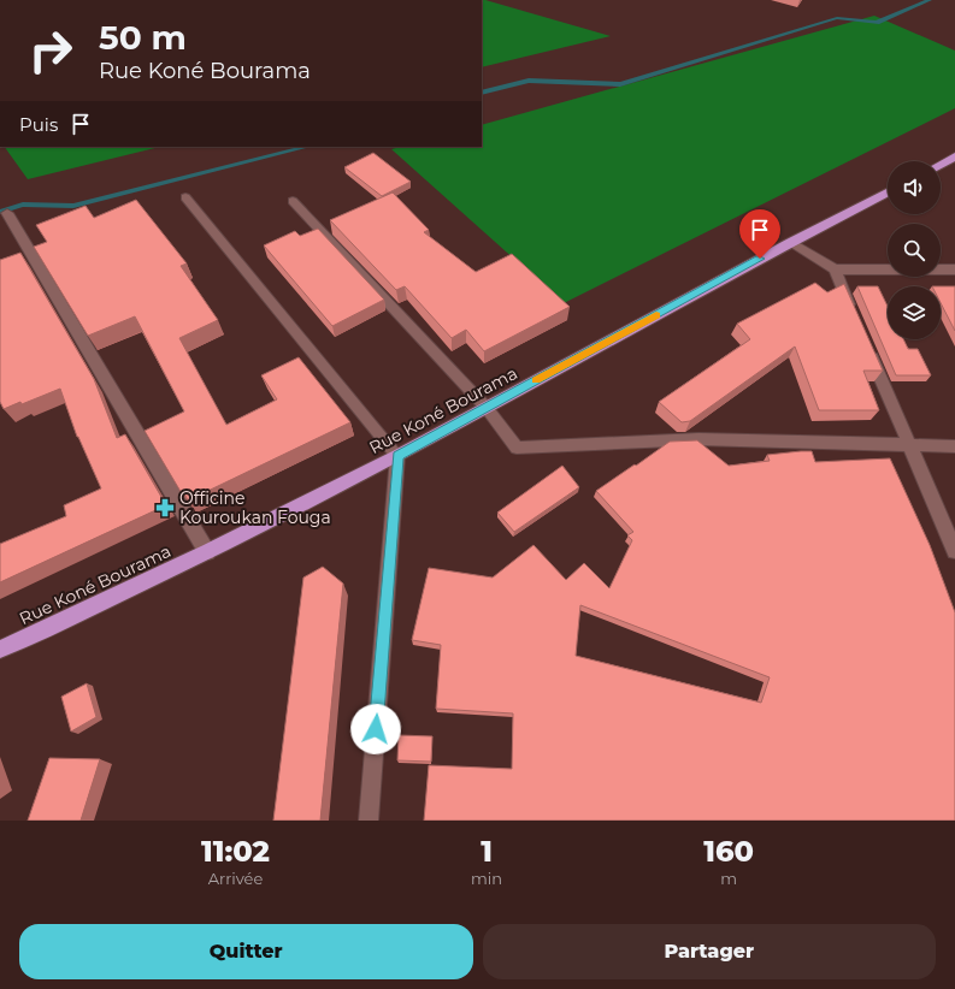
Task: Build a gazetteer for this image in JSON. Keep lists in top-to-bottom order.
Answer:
{
  "streets": {
    "highway": ["Rue Koné Bourama"]
  },
  "places": {
    "pharmacy": ["Officine Kouroukan Fouga"]
  },
  "page": {
    "turn": ["50 m", "Rue Koné Bourama"],
    "then": "Puis",
    "eta": [
      "11:02",
      "Arrivée",
      "1",
      "min",
      "160",
      "m"
    ],
    "buttons": ["Quitter", "Partager"]
  }
}
